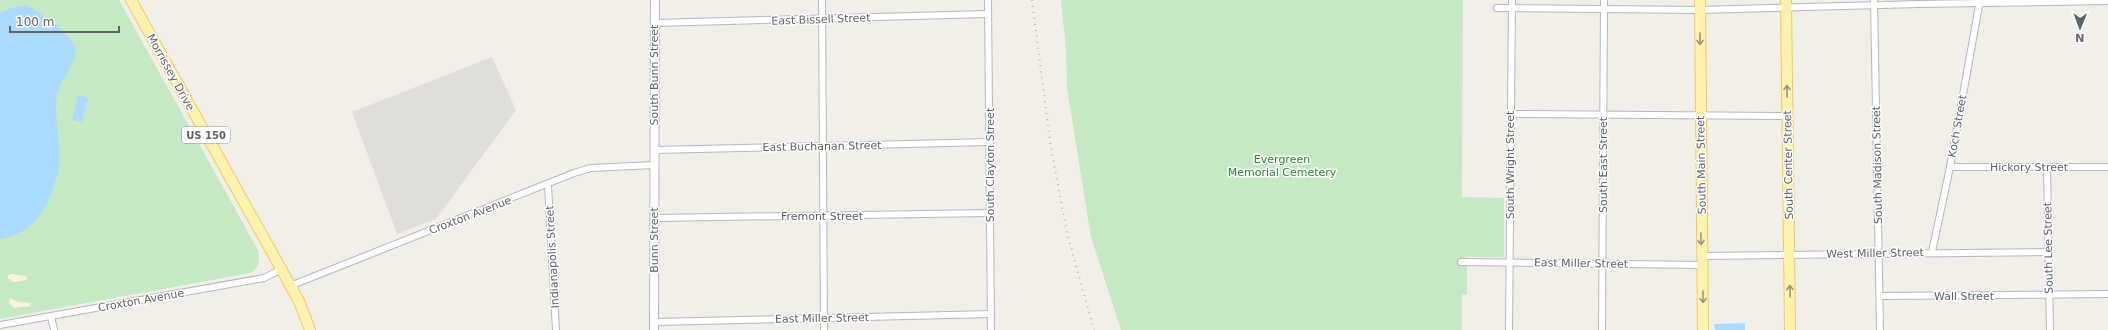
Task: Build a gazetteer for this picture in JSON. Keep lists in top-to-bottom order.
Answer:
{
  "streets": {
    "main road": [
      "Morrissey Drive",
      "US 150",
      "South Main Street",
      "South Center Street"
    ],
    "street": [
      "East Bissell Street",
      "South Bunn Street",
      "Koch Street",
      "East Buchanan Street",
      "South Clayton Street",
      "South Wright Street",
      "South East Street",
      "South Madison Street",
      "Hickory Street",
      "Croxton Avenue",
      "Fremont Street",
      "Bunn Street",
      "South Lee Street",
      "West Miller Street",
      "Indianapolis Street",
      "East Miller Street",
      "Wall Street"
    ]
  },
  "crossings": [
    ["East Bissell Street", "South Bunn Street"],
    ["East Bissell Street", "South Clayton Street"],
    ["Morrissey Drive", "US 150"],
    ["Morrissey Drive", "Croxton Avenue"],
    ["South Bunn Street", "East Buchanan Street"],
    ["South Bunn Street", "Bunn Street"],
    ["Koch Street", "Hickory Street"],
    ["Koch Street", "West Miller Street"],
    ["US 150", "Croxton Avenue"],
    ["East Buchanan Street", "South Clayton Street"],
    ["East Buchanan Street", "Bunn Street"],
    ["South Clayton Street", "Fremont Street"],
    ["South Clayton Street", "East Miller Street"],
    ["South Wright Street", "East Miller Street"],
    ["South East Street", "East Miller Street"],
    ["South Main Street", "West Miller Street"],
    ["South Main Street", "East Miller Street"],
    ["South Center Street", "West Miller Street"],
    ["South Madison Street", "West Miller Street"],
    ["South Madison Street", "Wall Street"],
    ["Hickory Street", "South Lee Street"],
    ["Croxton Avenue", "Bunn Street"],
    ["Croxton Avenue", "Indianapolis Street"],
    ["Fremont Street", "Bunn Street"],
    ["Bunn Street", "East Miller Street"],
    ["South Lee Street", "West Miller Street"],
    ["South Lee Street", "Wall Street"],
    ["West Miller Street", "East Miller Street"]
  ],
  "one_way": ["South Main Street", "South Center Street"],
  "parks": ["Evergreen Memorial Cemetery"],
  "scale_bar": "100 m",
  "north": "bottom"
}
